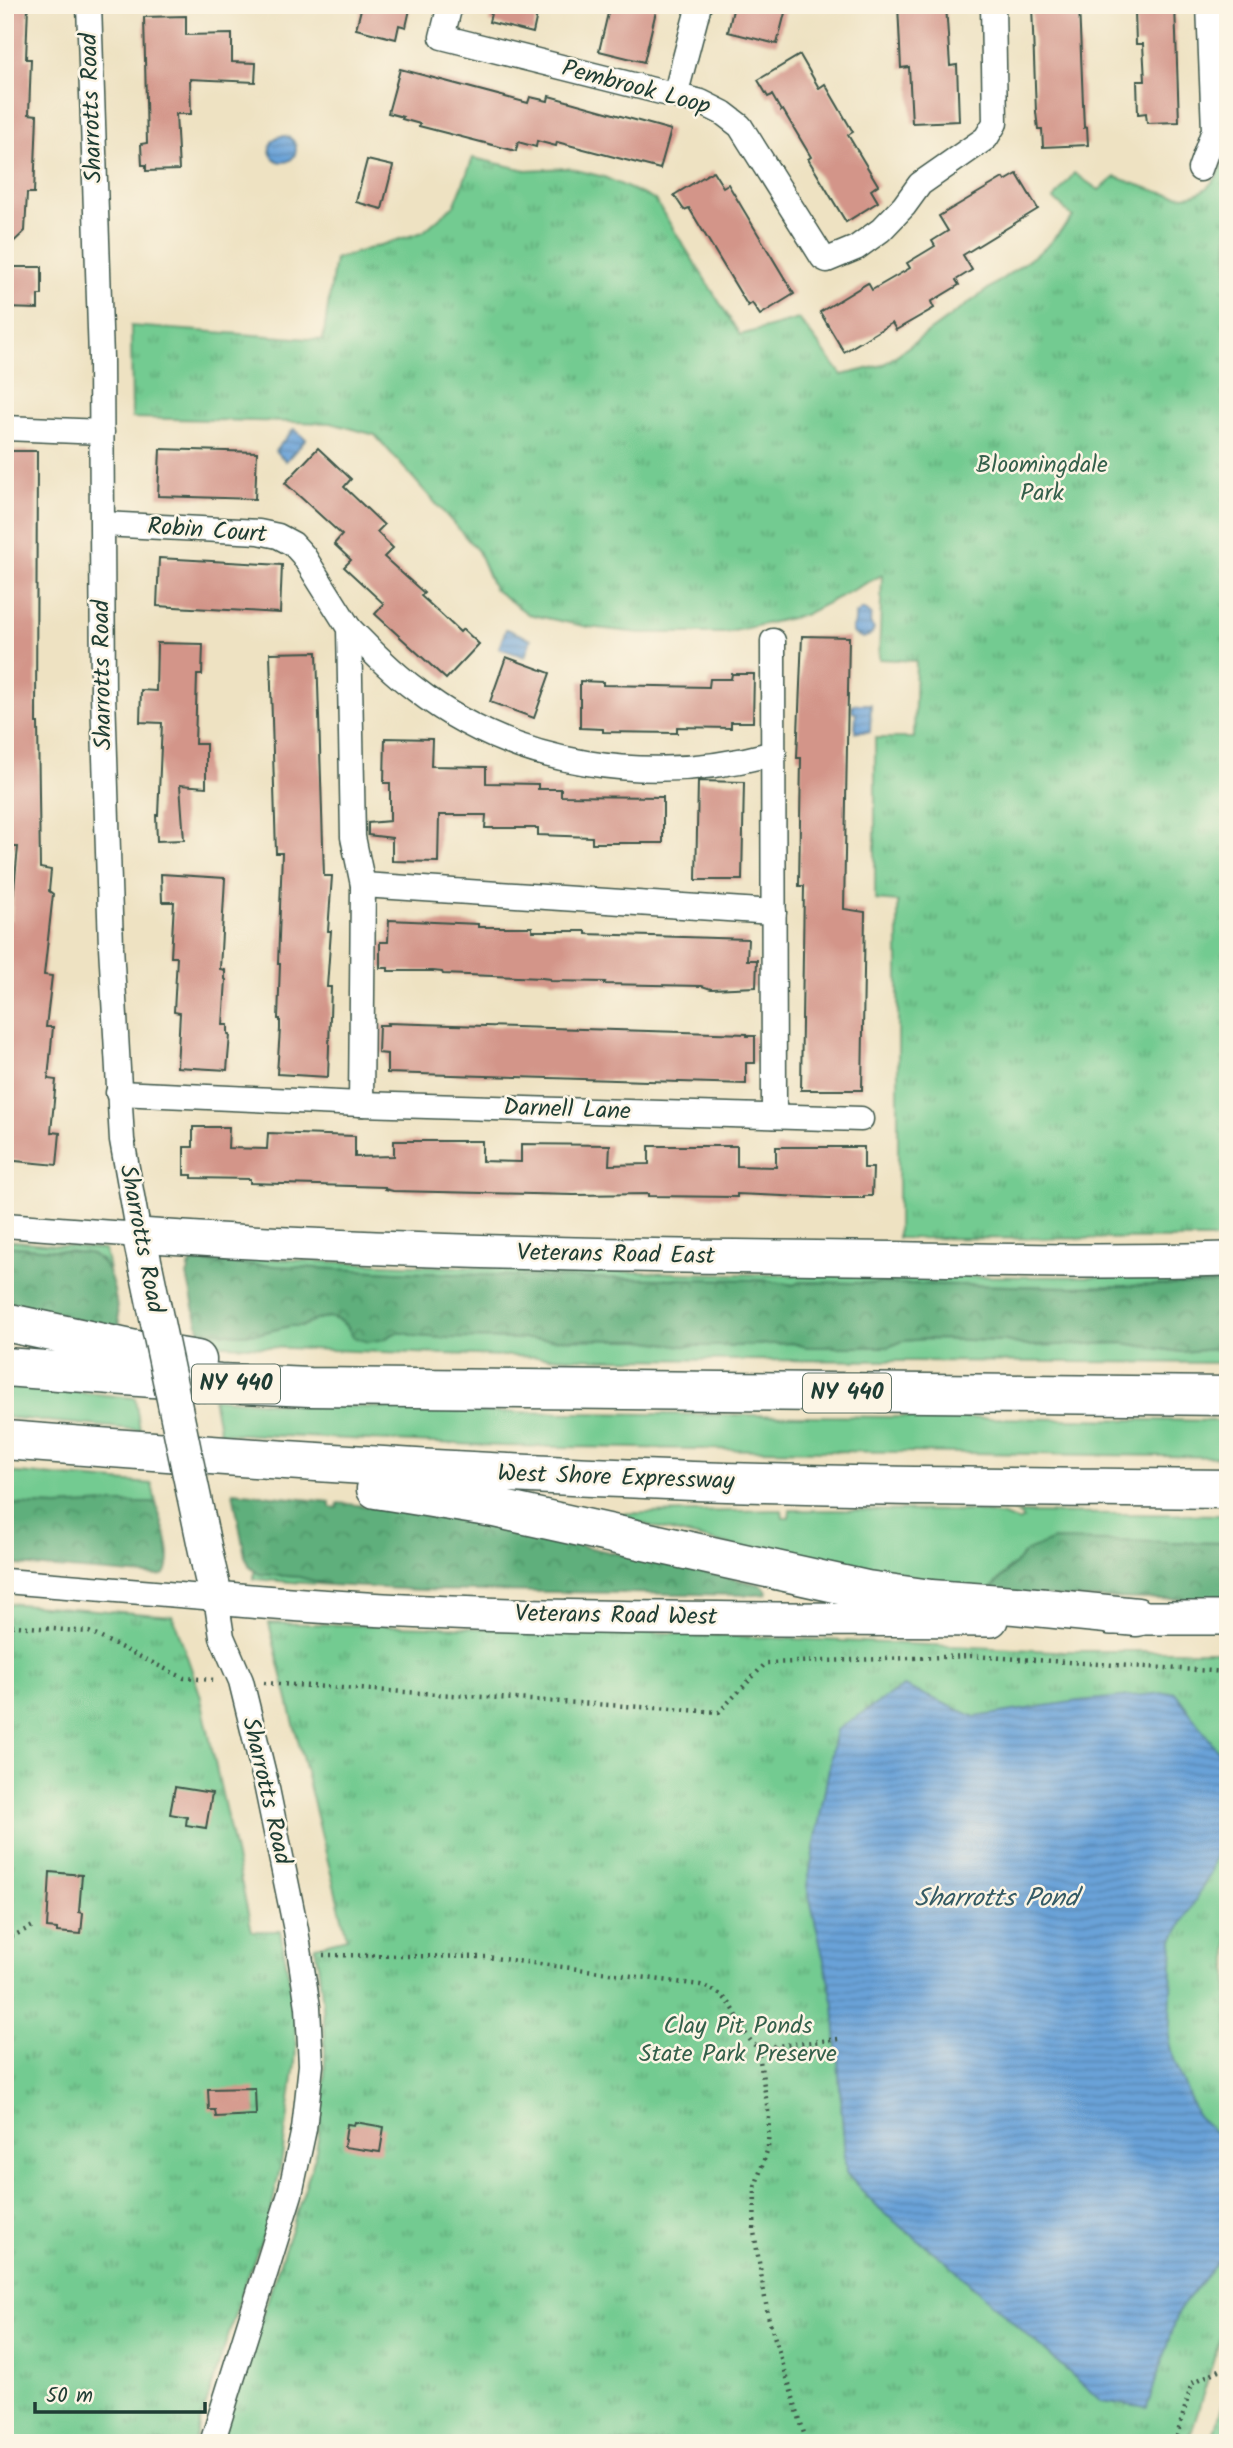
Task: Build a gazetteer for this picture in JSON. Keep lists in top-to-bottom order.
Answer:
{
  "streets": {
    "highway": ["NY 440", "West Shore Expressway"],
    "street": [
      "Pembrook Loop",
      "Sharrotts Road",
      "Robin Court",
      "Darnell Lane",
      "Veterans Road East",
      "Veterans Road West"
    ]
  },
  "crossings": [
    ["Sharrotts Road", "Robin Court"],
    ["Sharrotts Road", "Darnell Lane"],
    ["Sharrotts Road", "Veterans Road East"],
    ["Sharrotts Road", "Veterans Road West"]
  ],
  "water": ["Sharrotts Pond"],
  "parks": ["Bloomingdale Park", "Clay Pit Ponds State Park Preserve"],
  "scale_bar": "50 m"
}
